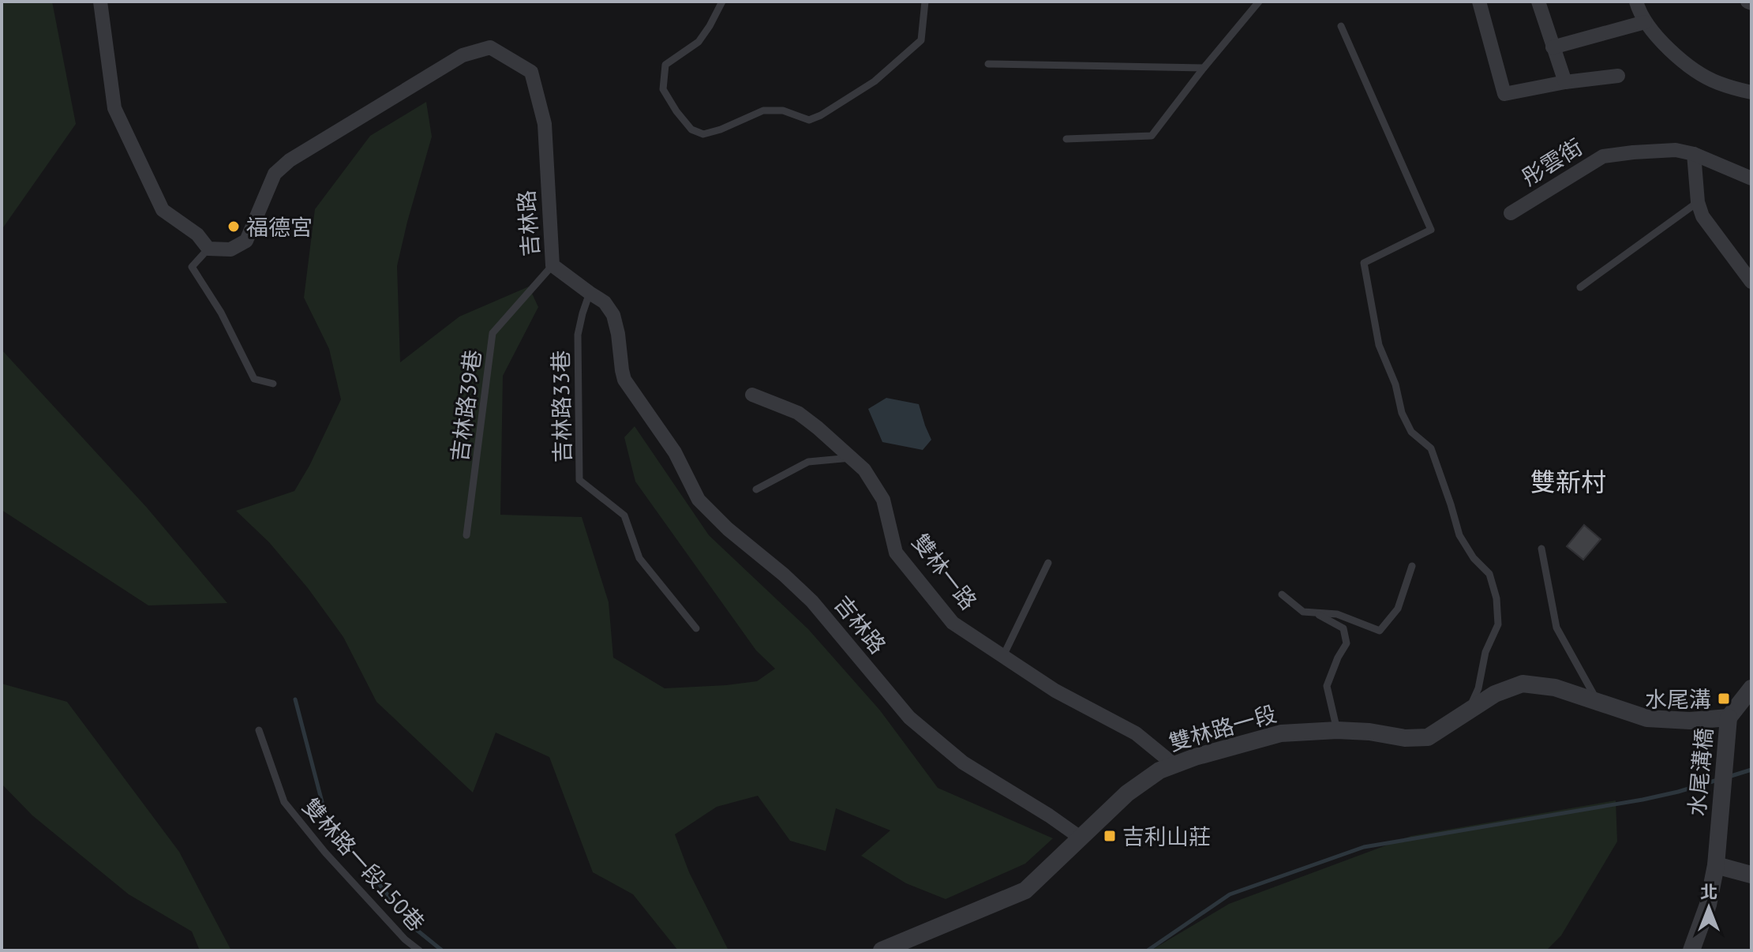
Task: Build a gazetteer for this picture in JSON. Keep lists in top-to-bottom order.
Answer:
{
  "streets": {
    "street": [
      "彤雲街",
      "吉林路",
      "雙林一路",
      "雙林路一段",
      "水尾溝橋"
    ],
    "lane": ["吉林路39巷", "吉林路33巷", "雙林路一段150巷"]
  },
  "crossings": [
    ["吉林路", "吉林路39巷"],
    ["吉林路", "吉林路33巷"],
    ["吉林路", "雙林路一段"],
    ["雙林一路", "雙林路一段"],
    ["雙林路一段", "水尾溝橋"]
  ],
  "districts": ["雙新村"],
  "places": {
    "other": ["福德宮"],
    "transit": ["水尾溝", "吉利山莊"]
  },
  "north": "top"
}
